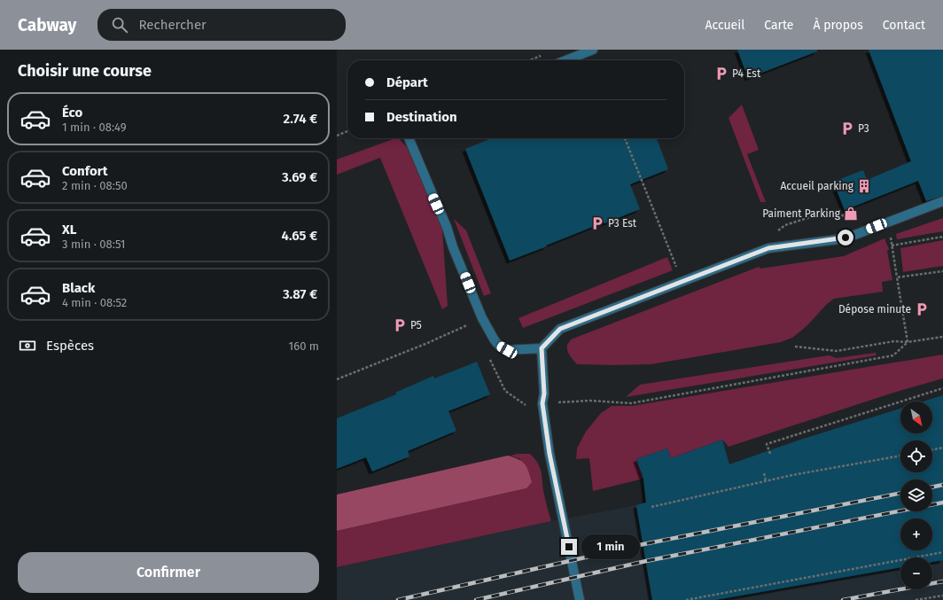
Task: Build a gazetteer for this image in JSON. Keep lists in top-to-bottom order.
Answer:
{
  "places": {
    "parking": [
      "P4 Est",
      "P3",
      "P3 Est",
      "Dépose minute",
      "P5"
    ],
    "building": ["Accueil parking"],
    "shop": ["Paiment Parking"]
  },
  "north": "bottom right",
  "page": {
    "header": "Cabway",
    "search": "Rechercher",
    "nav": [
      "Accueil",
      "Carte",
      "À propos",
      "Contact"
    ],
    "heading": "Choisir une course",
    "banner": ["Départ", "Destination"],
    "list": [
      {
        "name": "Éco",
        "note": "1 min · 08:49",
        "value": "2.74 €"
      },
      {
        "name": "Confort",
        "note": "2 min · 08:50",
        "value": "3.69 €"
      },
      {
        "name": "XL",
        "note": "3 min · 08:51",
        "value": "4.65 €"
      },
      {
        "name": "Black",
        "note": "4 min · 08:52",
        "value": "3.87 €"
      }
    ],
    "pay": ["Espèces", "160 m"],
    "map_buttons": ["+", "−"],
    "bubble": "1 min",
    "buttons": "Confirmer"
  }
}
